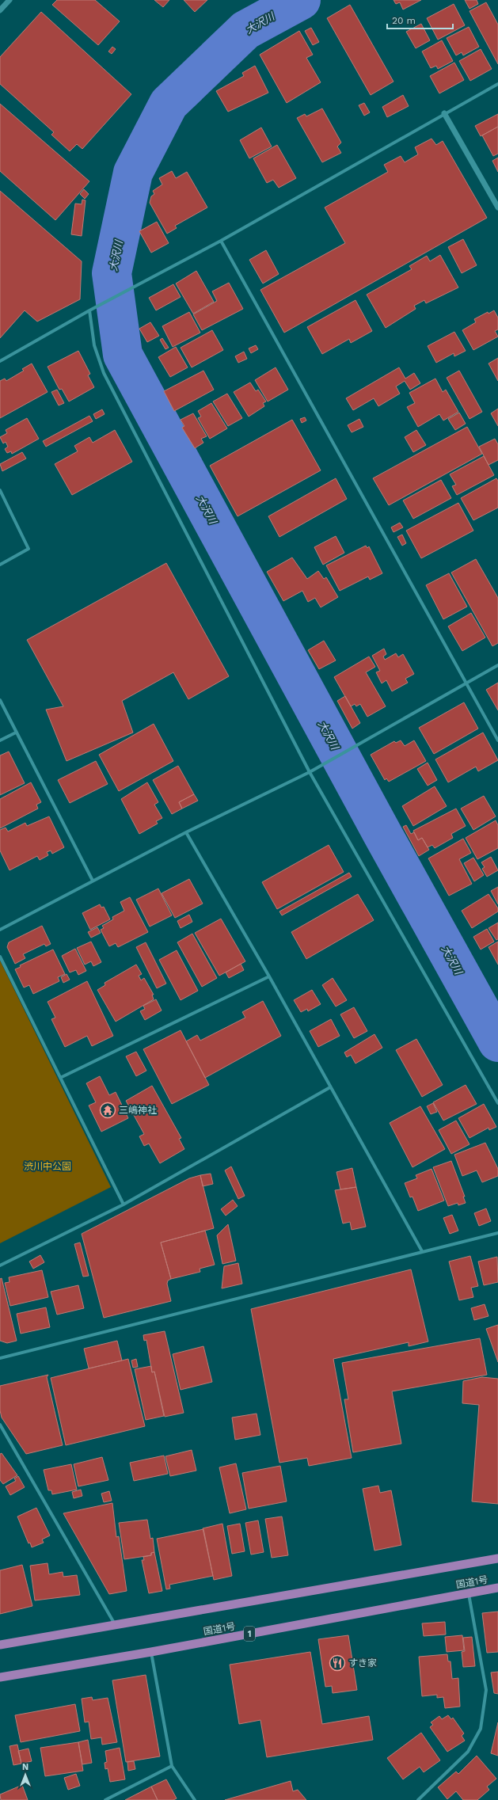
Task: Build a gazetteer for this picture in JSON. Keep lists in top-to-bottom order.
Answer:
{
  "streets": {
    "highway": ["国道1号", "1"]
  },
  "water": ["大沢川"],
  "parks": ["渋川中公園"],
  "places": {
    "temple": ["三嶋神社"],
    "restaurant": ["すき家"]
  },
  "scale_bar": "20 m",
  "north": "top"
}
